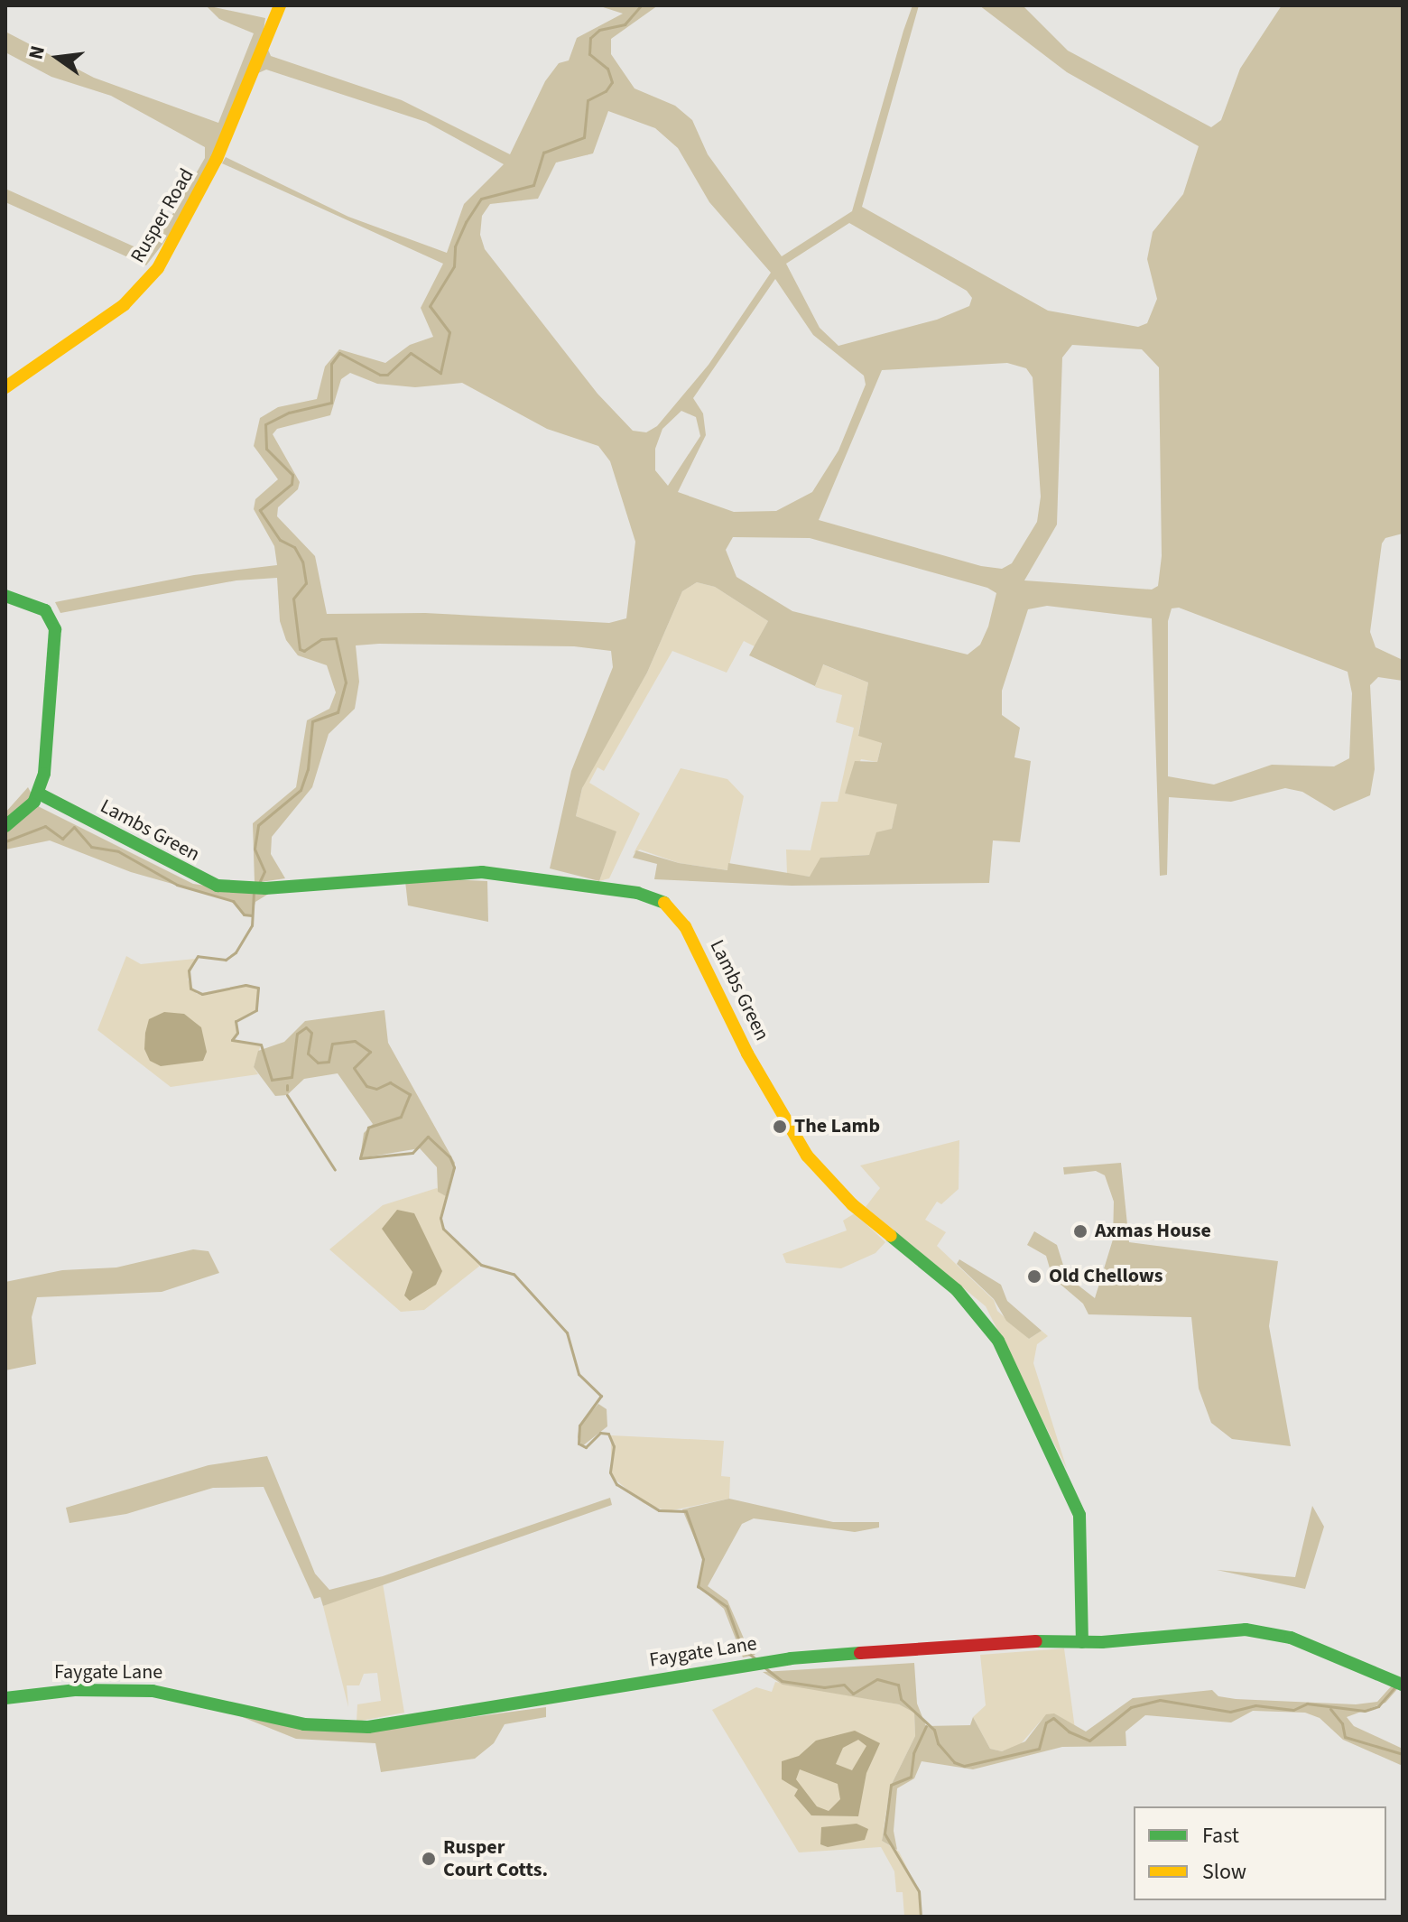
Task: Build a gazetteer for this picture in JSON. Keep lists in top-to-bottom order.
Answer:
{
  "streets": {
    "street": ["Rusper Road", "Lambs Green", "Faygate Lane"]
  },
  "crossings": [
    ["Lambs Green", "Faygate Lane"]
  ],
  "places": [
    "The Lamb",
    "Axmas House",
    "Old Chellows",
    "Rusper Court Cotts."
  ],
  "legend": ["Fast", "Slow"],
  "north": "left"
}
